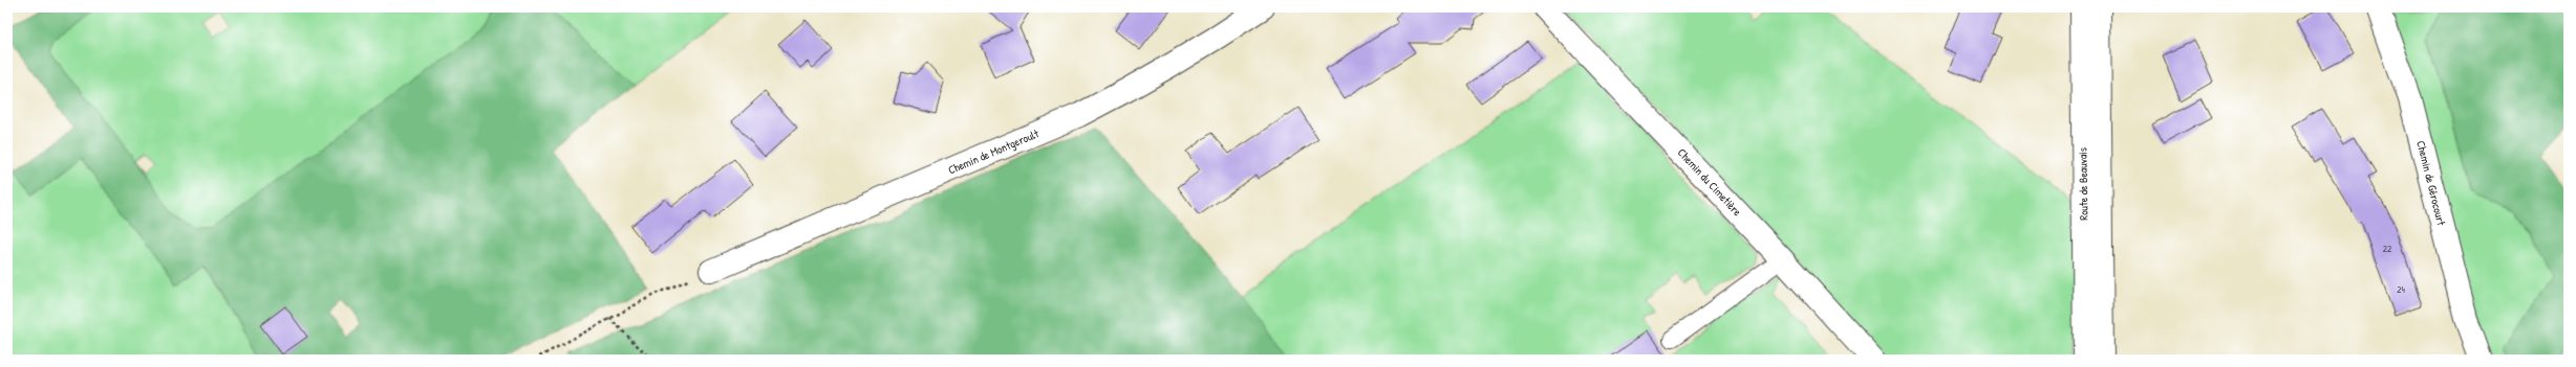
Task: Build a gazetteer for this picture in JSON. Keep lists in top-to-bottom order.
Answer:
{
  "streets": {
    "street": [
      "Chemin de Montgeroult",
      "Chemin du Cimetière",
      "Chemin de Gérocourt",
      "Route de Beauvais"
    ]
  },
  "house_numbers": ["22", "24"]
}
